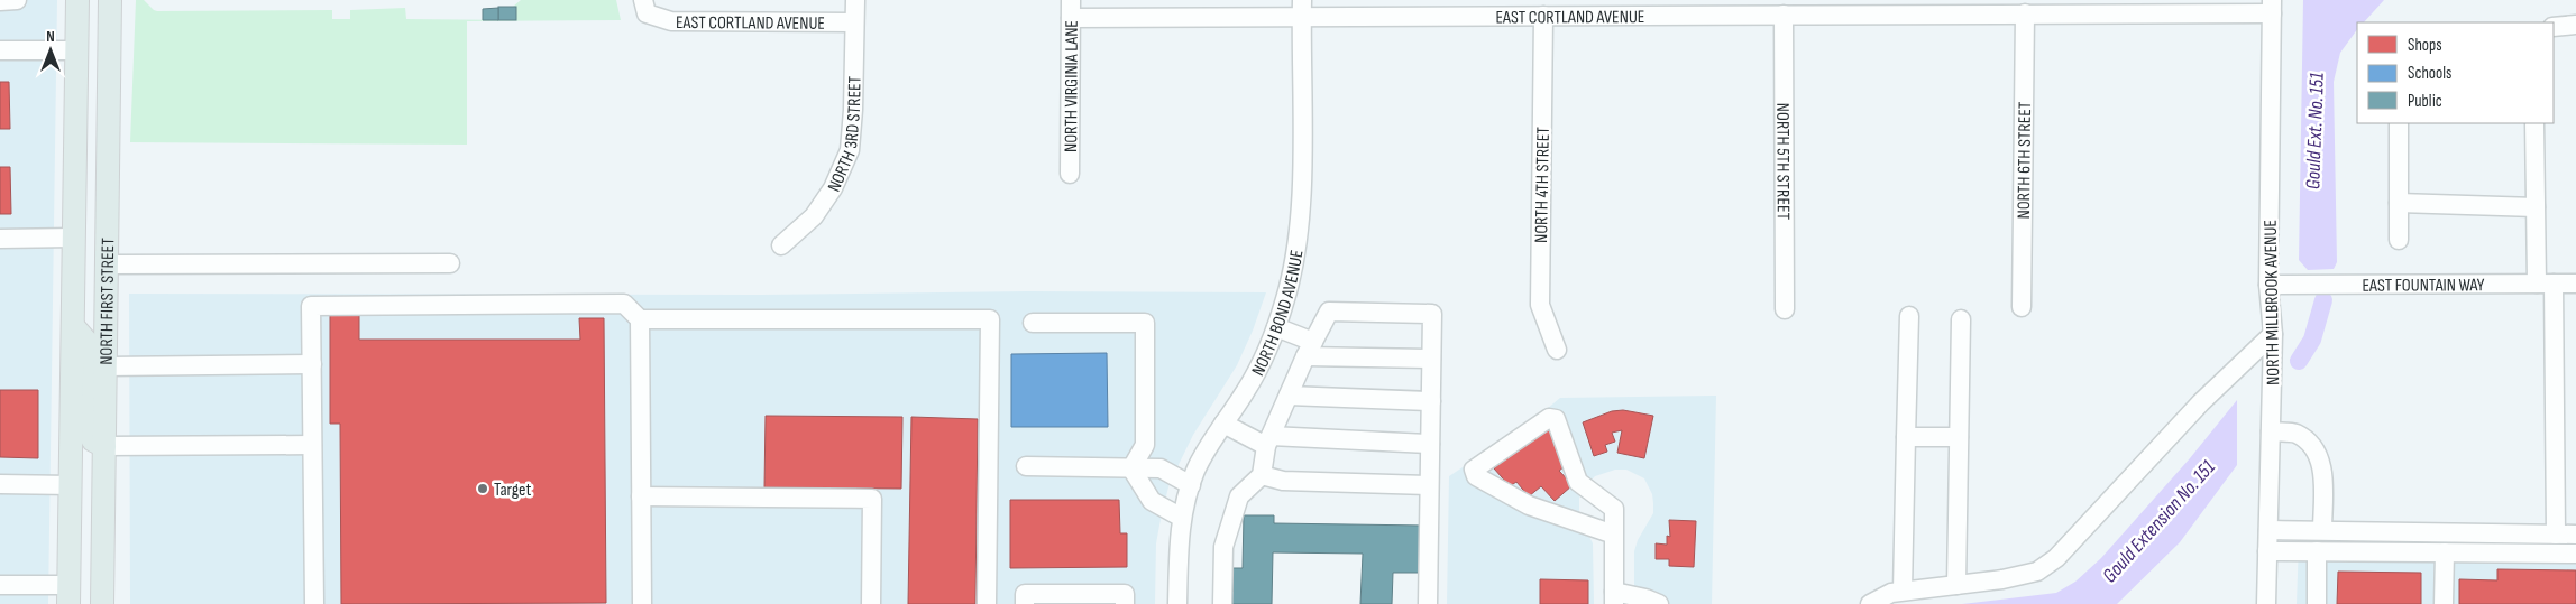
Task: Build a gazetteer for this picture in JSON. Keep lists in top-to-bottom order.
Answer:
{
  "streets": {
    "main road": ["NORTH FIRST STREET"],
    "street": [
      "EAST CORTLAND AVENUE",
      "NORTH VIRGINIA LANE",
      "NORTH 3RD STREET",
      "NORTH 6TH STREET",
      "NORTH 5TH STREET",
      "NORTH 4TH STREET",
      "EAST FOUNTAIN WAY",
      "NORTH MILLBROOK AVENUE",
      "NORTH BOND AVENUE"
    ]
  },
  "crossings": [
    ["EAST CORTLAND AVENUE", "NORTH VIRGINIA LANE"],
    ["EAST CORTLAND AVENUE", "NORTH 3RD STREET"],
    ["EAST CORTLAND AVENUE", "NORTH 6TH STREET"],
    ["EAST CORTLAND AVENUE", "NORTH 5TH STREET"],
    ["EAST CORTLAND AVENUE", "NORTH 4TH STREET"],
    ["EAST CORTLAND AVENUE", "NORTH MILLBROOK AVENUE"],
    ["EAST CORTLAND AVENUE", "NORTH BOND AVENUE"],
    ["EAST FOUNTAIN WAY", "NORTH MILLBROOK AVENUE"]
  ],
  "water": ["Gould Ext. No. 151", "Gould Extension No. 151"],
  "places": ["Target"],
  "legend": ["Shops", "Schools", "Public"],
  "north": "top"
}
